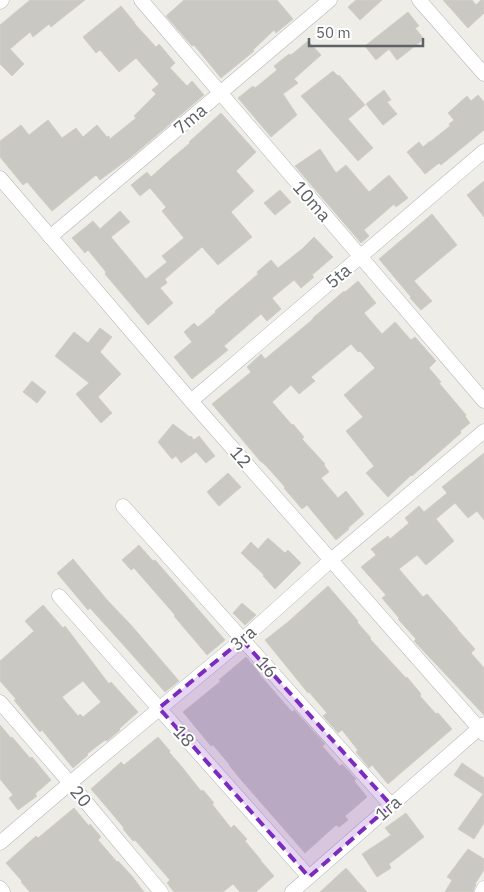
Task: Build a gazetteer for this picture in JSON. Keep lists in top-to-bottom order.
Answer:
{
  "streets": {
    "street": [
      "7ma",
      "10ma",
      "5ta",
      "12",
      "3ra",
      "16",
      "18",
      "20",
      "1ra"
    ]
  },
  "crossings": [
    ["7ma", "10ma"],
    ["7ma", "12"],
    ["10ma", "5ta"],
    ["5ta", "12"],
    ["12", "3ra"],
    ["12", "1ra"],
    ["3ra", "16"],
    ["3ra", "18"],
    ["3ra", "20"],
    ["16", "1ra"],
    ["18", "1ra"]
  ],
  "scale_bar": "50 m"
}
